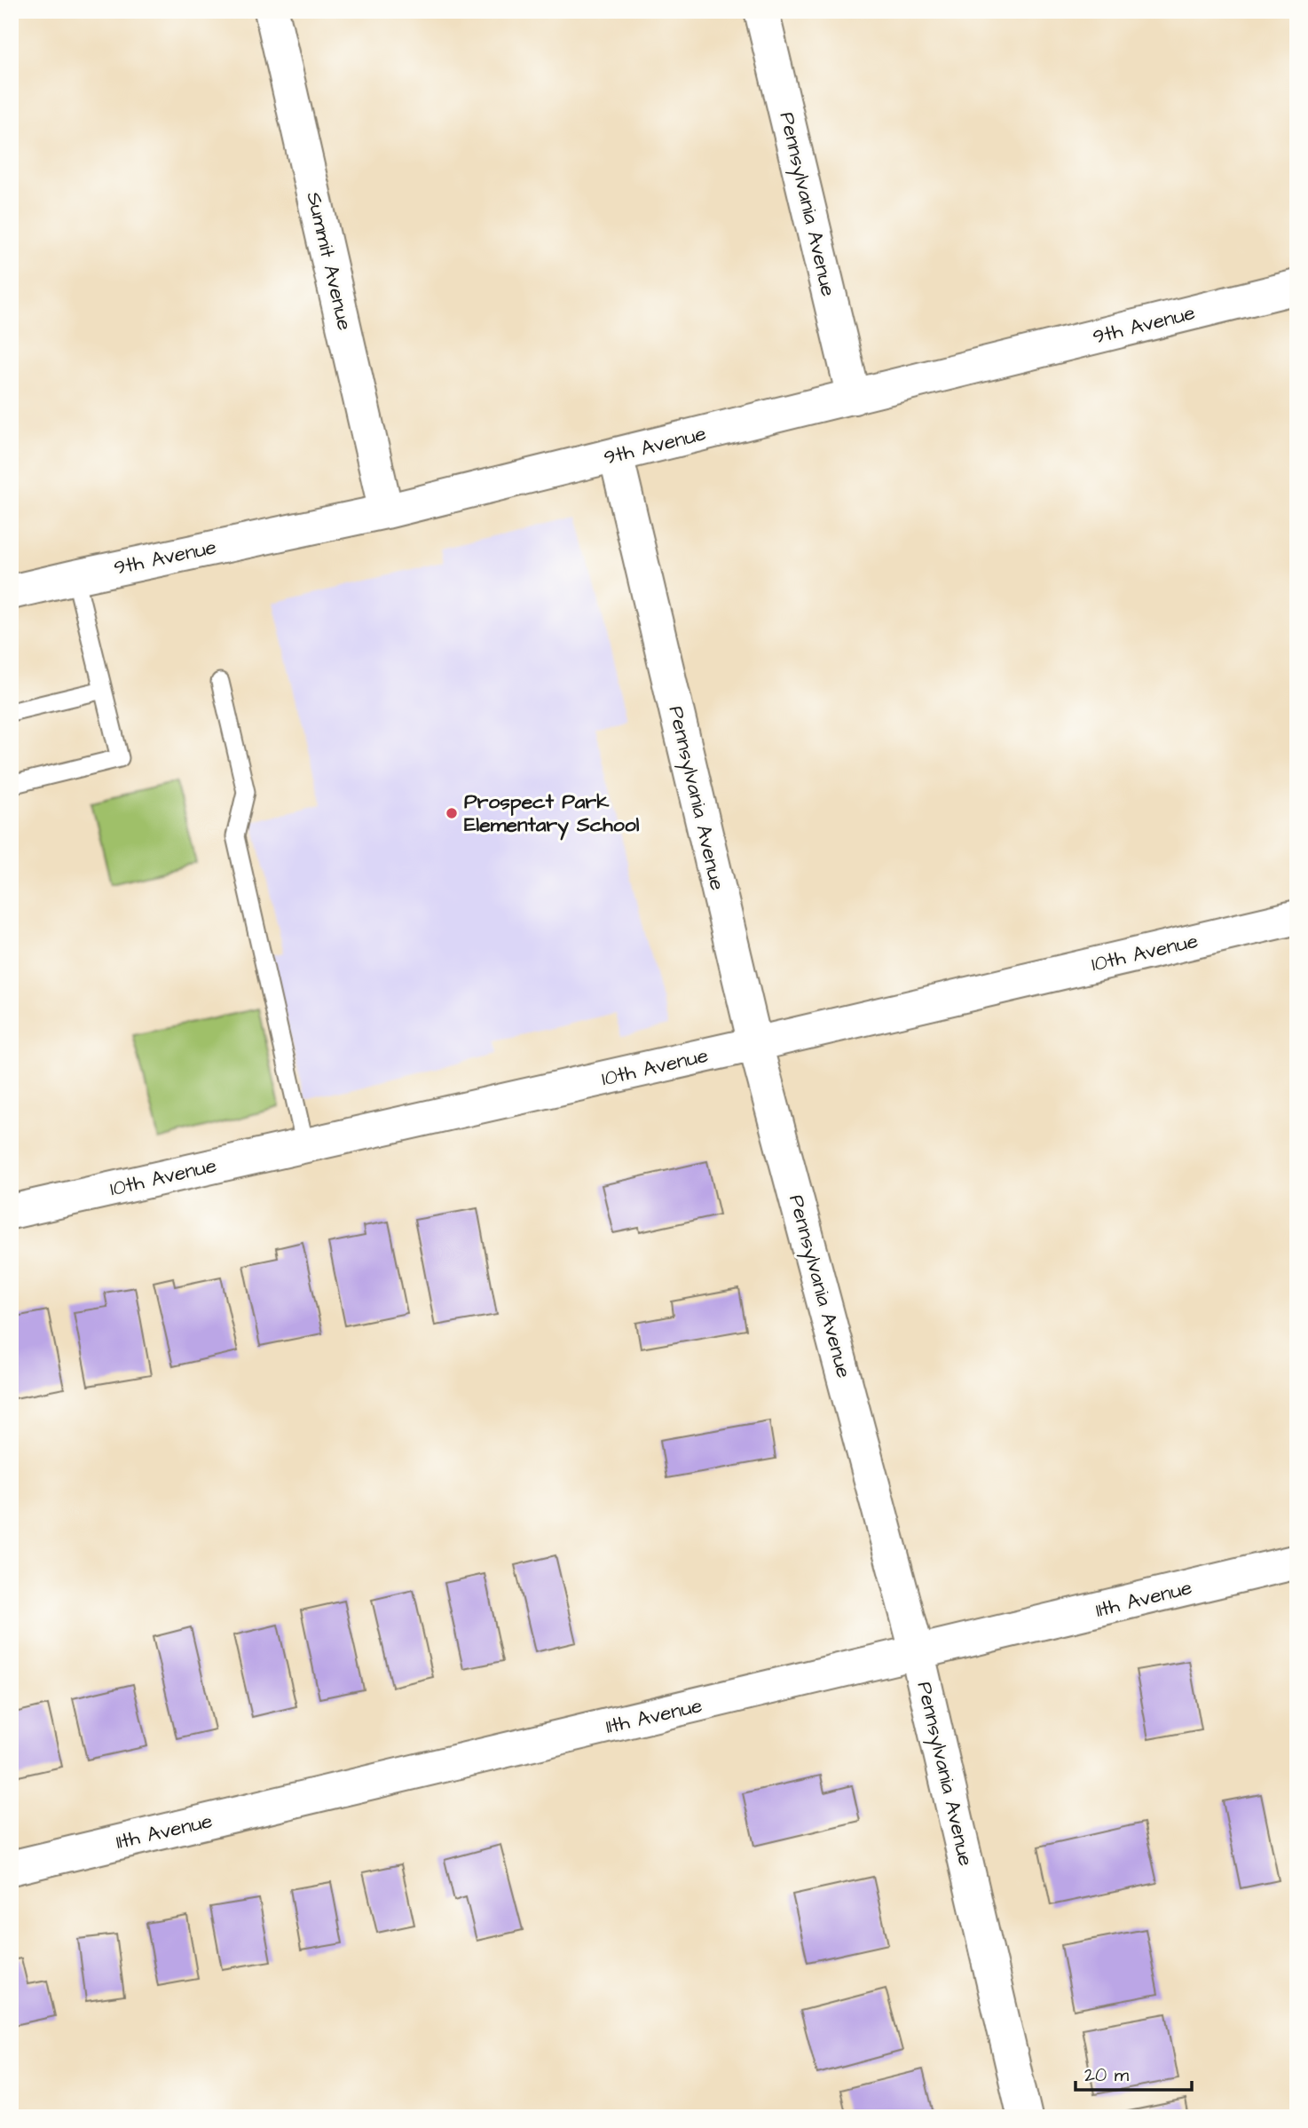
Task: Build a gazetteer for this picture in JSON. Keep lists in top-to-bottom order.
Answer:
{
  "streets": {
    "street": [
      "Pennsylvania Avenue",
      "Summit Avenue",
      "9th Avenue",
      "10th Avenue",
      "11th Avenue"
    ]
  },
  "crossings": [
    ["Pennsylvania Avenue", "9th Avenue"],
    ["Pennsylvania Avenue", "10th Avenue"],
    ["Pennsylvania Avenue", "11th Avenue"],
    ["Summit Avenue", "9th Avenue"]
  ],
  "places": ["Prospect Park Elementary School"],
  "scale_bar": "20 m"
}
